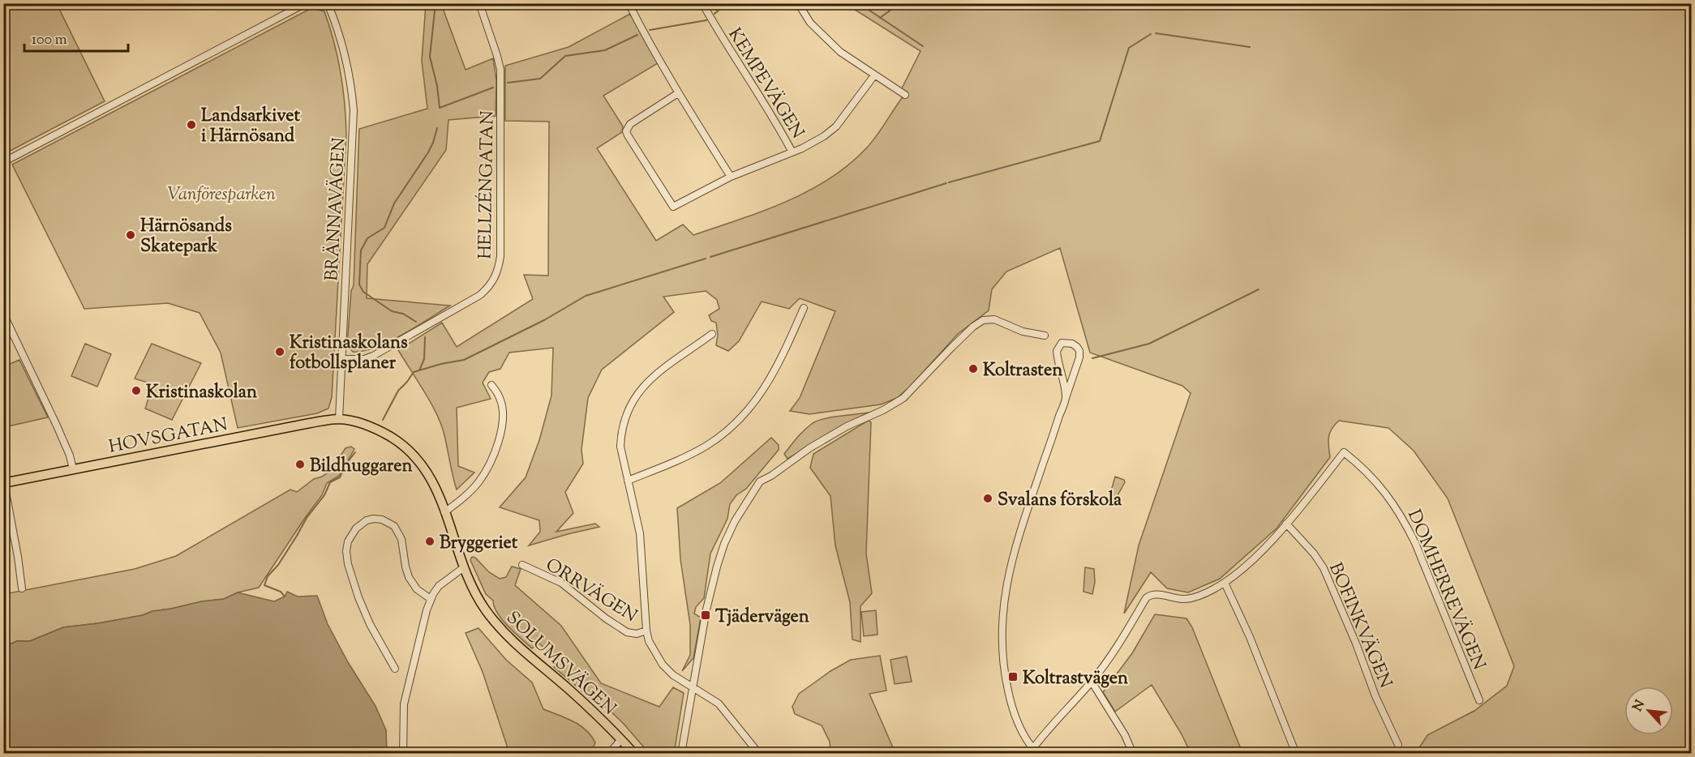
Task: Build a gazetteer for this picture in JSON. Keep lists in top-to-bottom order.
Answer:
{
  "streets": {
    "main road": ["HOVSGATAN", "SOLUMSVÄGEN"],
    "street": [
      "KEMPEVÄGEN",
      "HELLZÉNGATAN",
      "BRÄNNAVÄGEN",
      "ORRVÄGEN",
      "DOMHERREVÄGEN",
      "BOFINKVÄGEN"
    ]
  },
  "crossings": [
    ["HELLZÉNGATAN", "BRÄNNAVÄGEN"],
    ["BRÄNNAVÄGEN", "HOVSGATAN"],
    ["BRÄNNAVÄGEN", "SOLUMSVÄGEN"],
    ["HOVSGATAN", "SOLUMSVÄGEN"],
    ["DOMHERREVÄGEN", "BOFINKVÄGEN"]
  ],
  "parks": ["Vanföresparken"],
  "places": {
    "other": [
      "Landsarkivet i Härnösand",
      "Härnösands Skatepark",
      "Kristinaskolans fotbollsplaner",
      "Koltrasten",
      "Kristinaskolan",
      "Bildhuggaren",
      "Svalans förskola",
      "Bryggeriet"
    ],
    "transit": ["Tjädervägen", "Koltrastvägen"]
  },
  "scale_bar": "100 m",
  "north": "top left"
}
